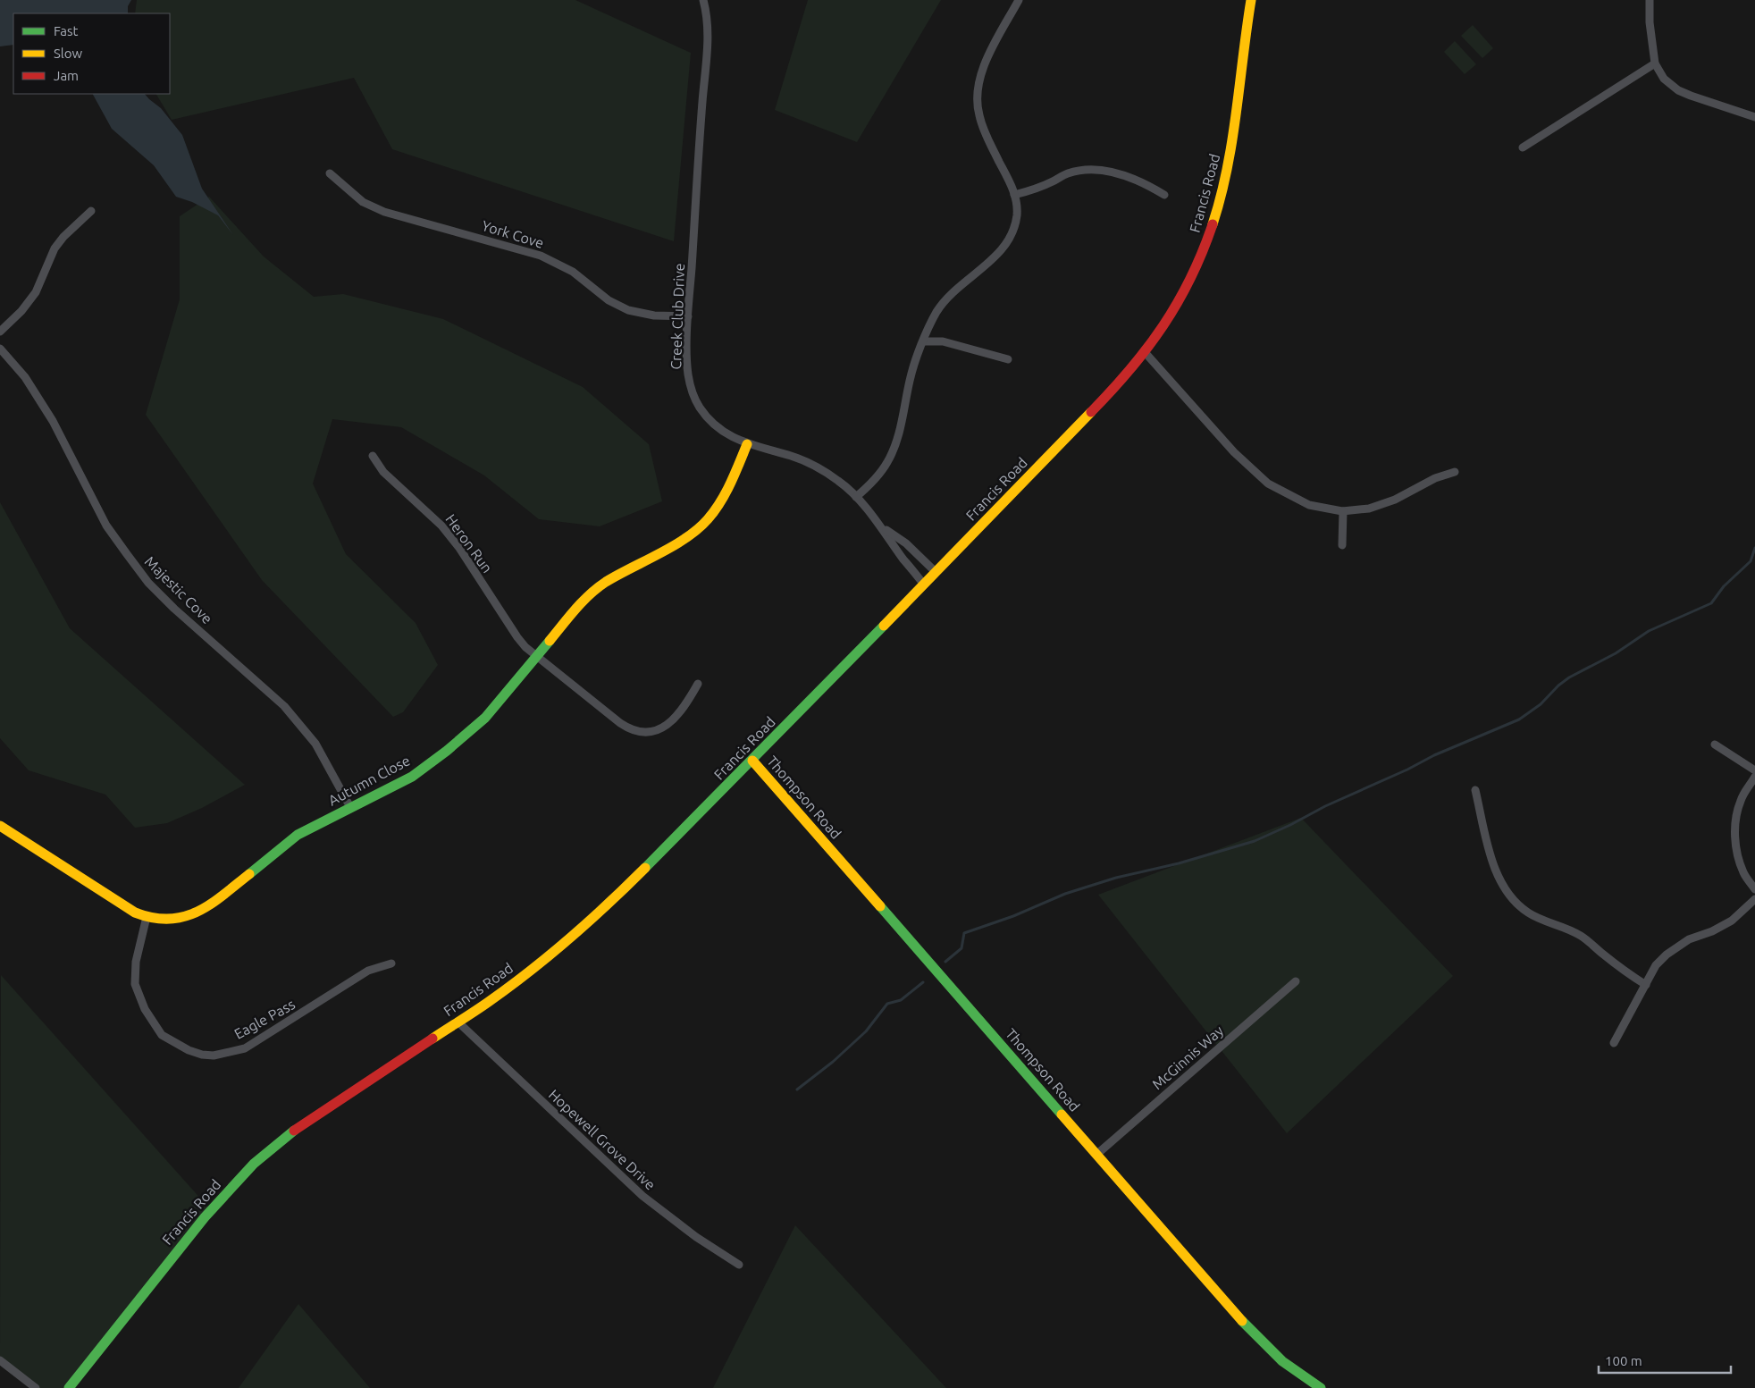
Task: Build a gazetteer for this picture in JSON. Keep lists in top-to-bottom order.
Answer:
{
  "streets": {
    "street": [
      "Francis Road",
      "York Cove",
      "Creek Club Drive",
      "Heron Run",
      "Majestic Cove",
      "Autumn Close",
      "Thompson Road",
      "Eagle Pass",
      "McGinnis Way",
      "Hopewell Grove Drive"
    ]
  },
  "crossings": [
    ["Francis Road", "Creek Club Drive"],
    ["Francis Road", "Thompson Road"],
    ["Francis Road", "Hopewell Grove Drive"],
    ["York Cove", "Creek Club Drive"],
    ["Creek Club Drive", "Autumn Close"],
    ["Heron Run", "Autumn Close"],
    ["Majestic Cove", "Autumn Close"],
    ["Autumn Close", "Eagle Pass"],
    ["Thompson Road", "McGinnis Way"]
  ],
  "legend": ["Fast", "Slow", "Jam"],
  "scale_bar": "100 m"
}
